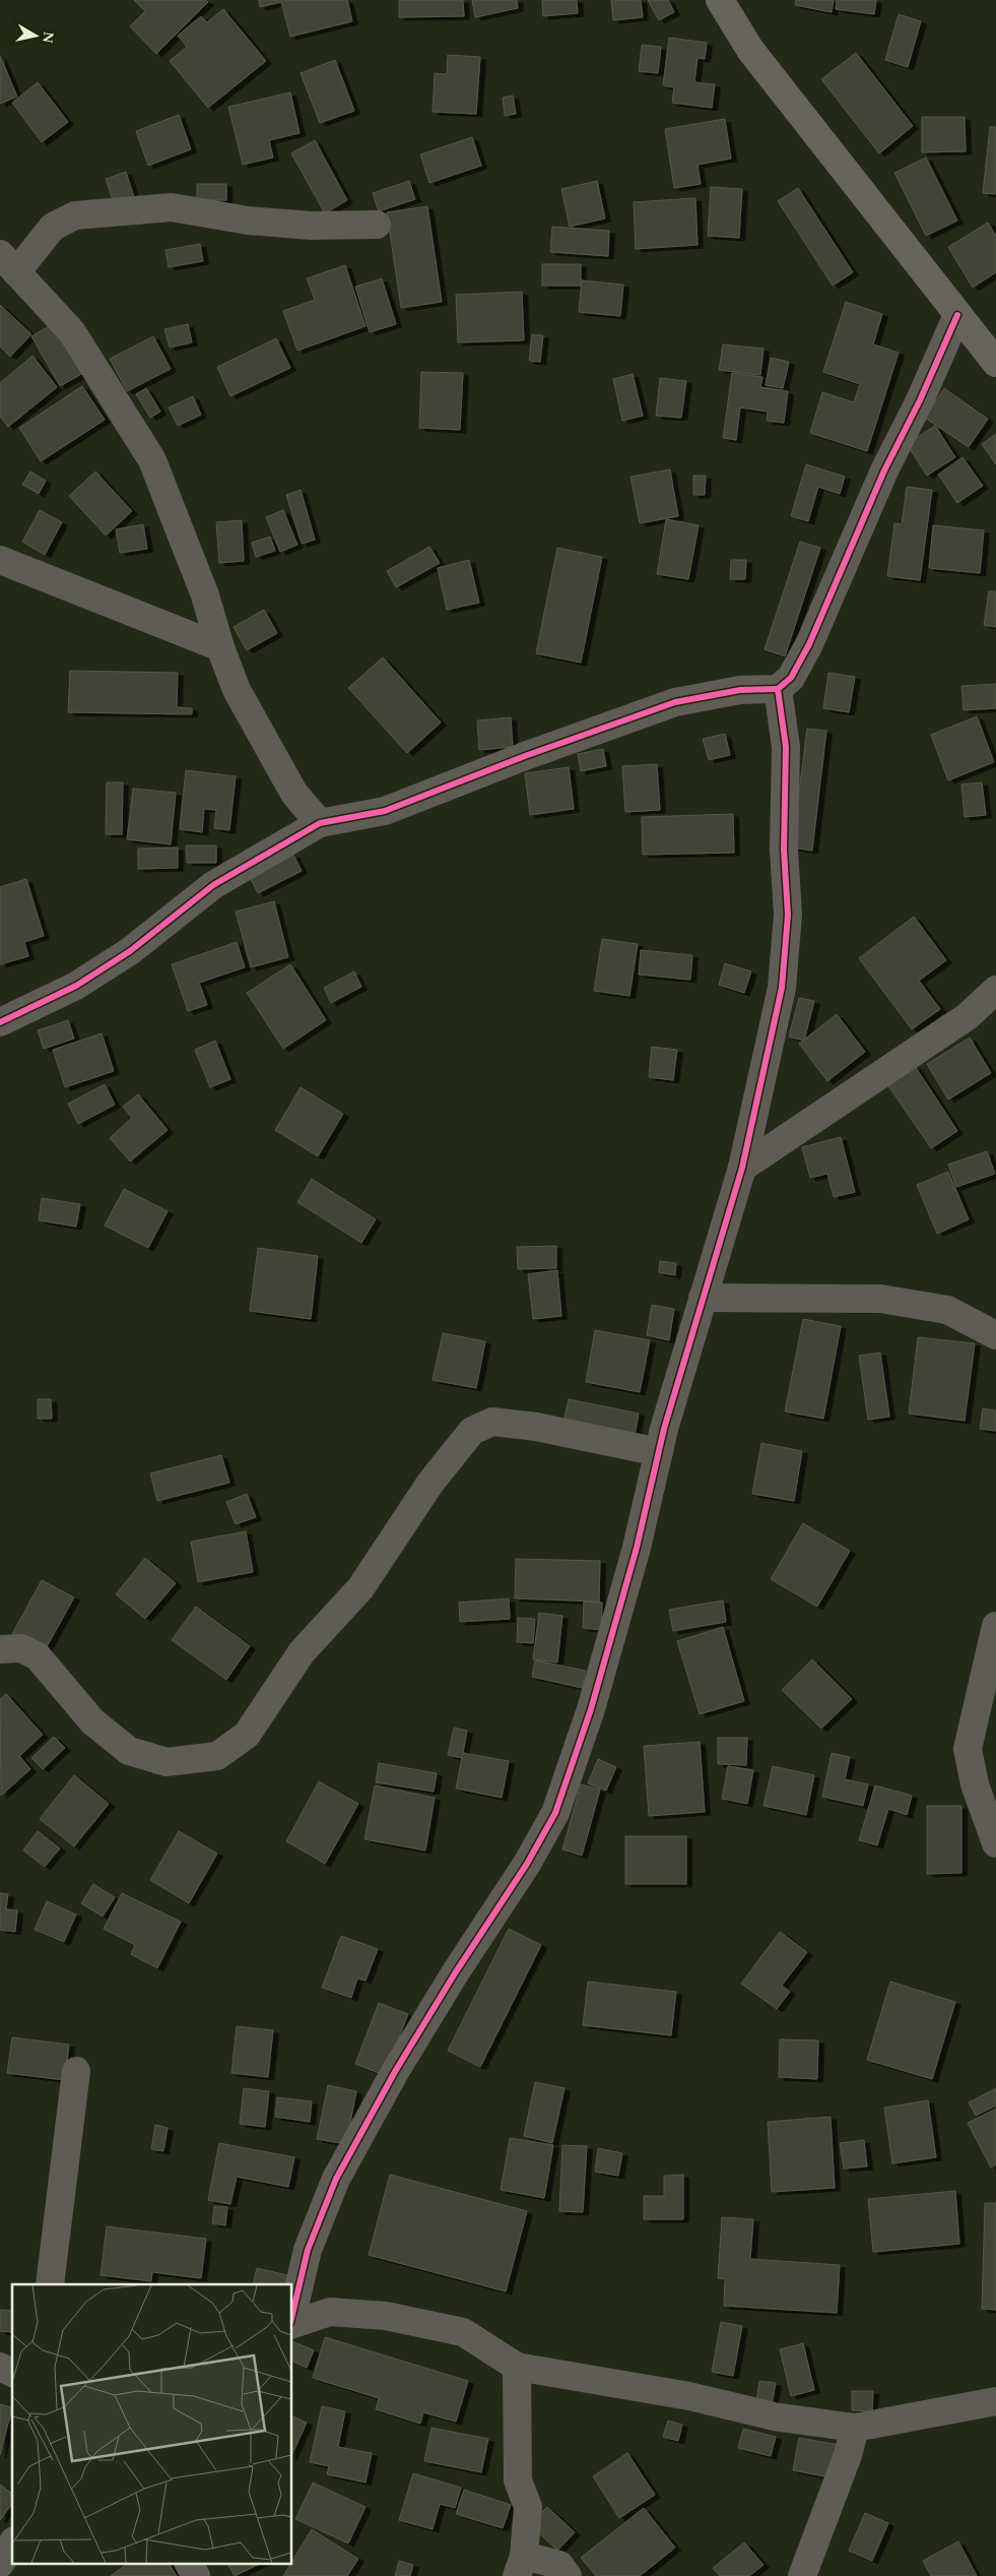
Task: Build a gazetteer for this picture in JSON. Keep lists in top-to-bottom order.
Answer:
{
  "north": "right"
}
